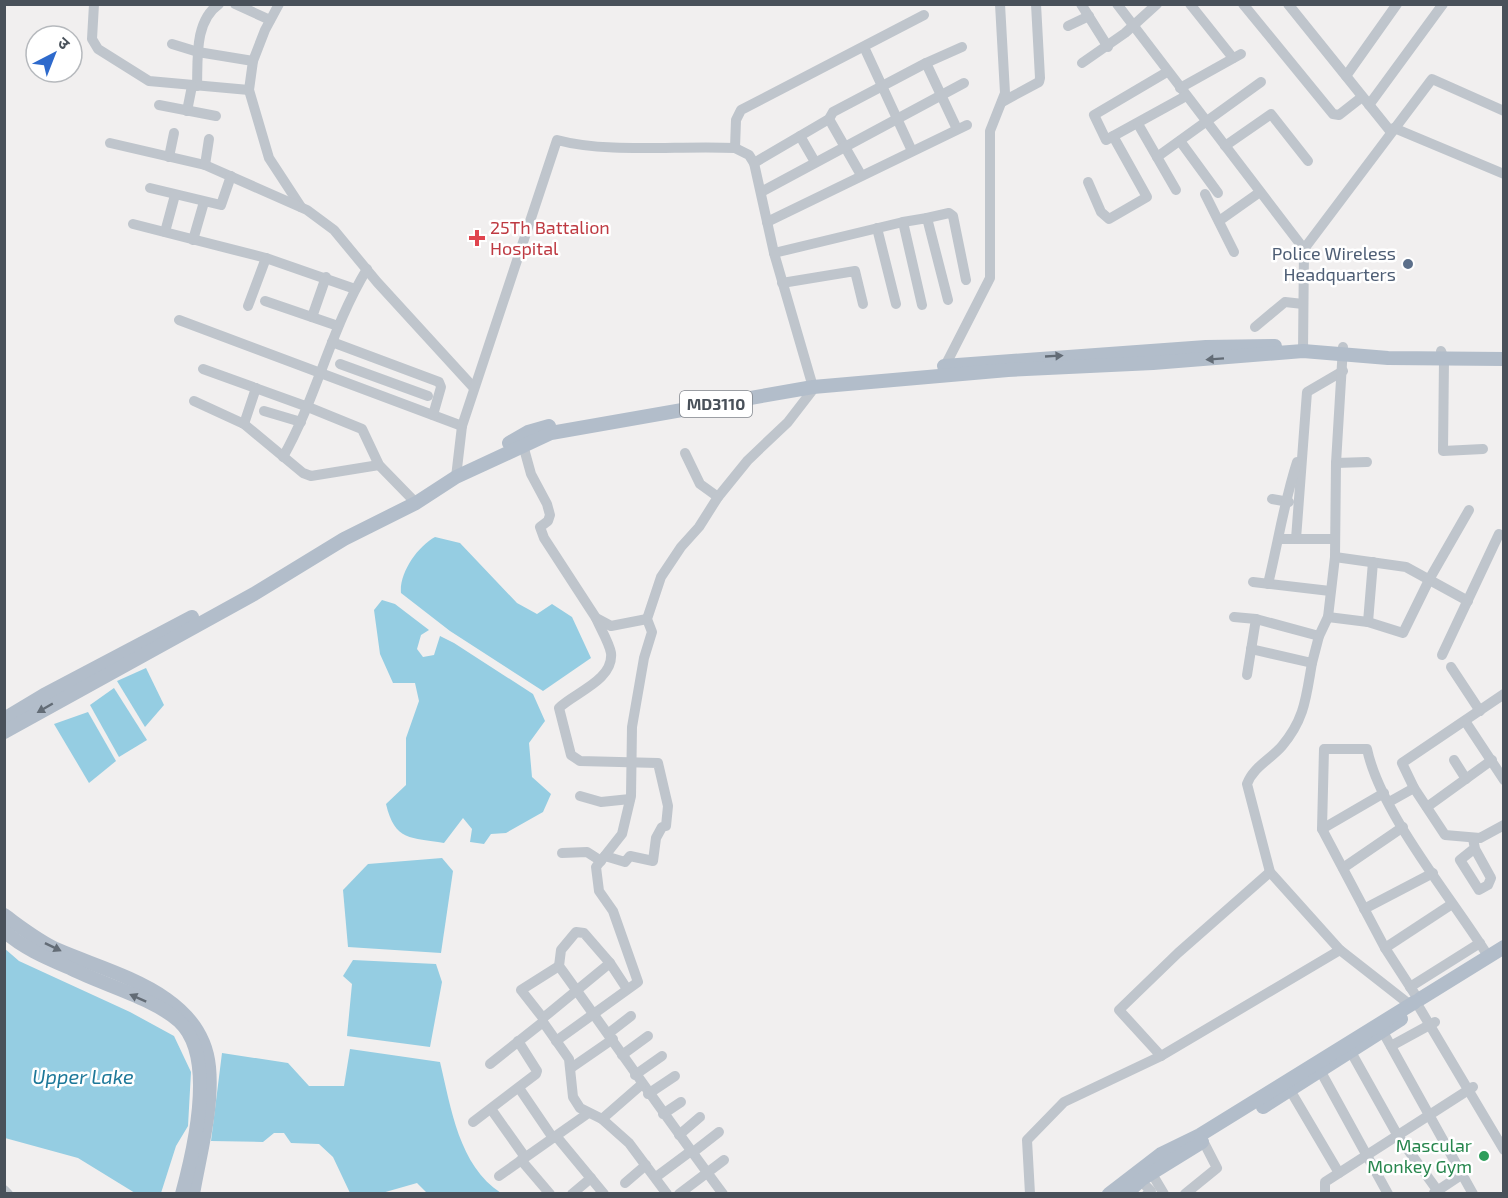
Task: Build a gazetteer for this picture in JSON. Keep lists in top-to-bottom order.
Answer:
{
  "streets": {
    "main road": ["MD3110"]
  },
  "water": ["Upper Lake"],
  "places": {
    "health": ["25Th Battalion Hospital"],
    "other": ["Police Wireless Headquarters", "Mascular Monkey Gym"]
  },
  "north": "top right"
}
